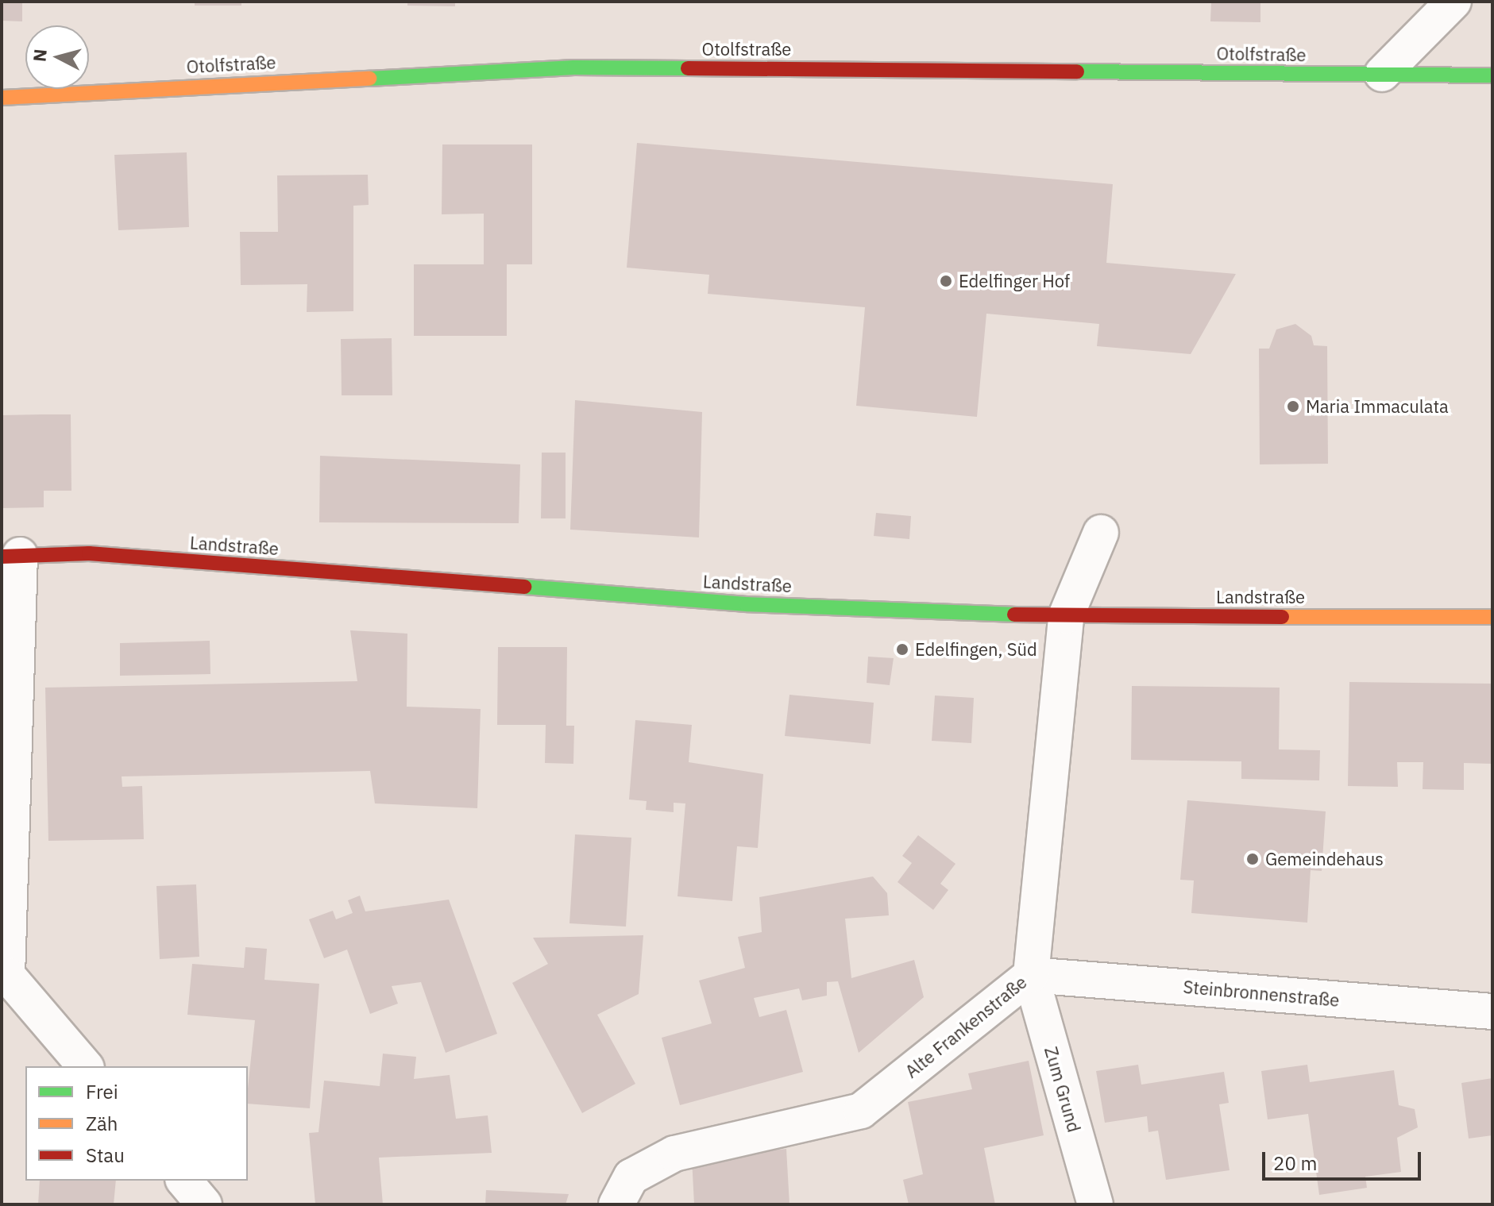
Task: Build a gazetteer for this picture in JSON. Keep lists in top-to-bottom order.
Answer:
{
  "streets": {
    "street": [
      "Otolfstraße",
      "Landstraße",
      "Steinbronnenstraße",
      "Alte Frankenstraße",
      "Zum Grund"
    ]
  },
  "crossings": [
    ["Landstraße", "Alte Frankenstraße"],
    ["Steinbronnenstraße", "Alte Frankenstraße"],
    ["Steinbronnenstraße", "Zum Grund"],
    ["Alte Frankenstraße", "Zum Grund"]
  ],
  "places": [
    "Edelfinger Hof",
    "Maria Immaculata",
    "Edelfingen, Süd",
    "Gemeindehaus"
  ],
  "legend": ["Frei", "Zäh", "Stau"],
  "scale_bar": "20 m",
  "north": "left"
}
